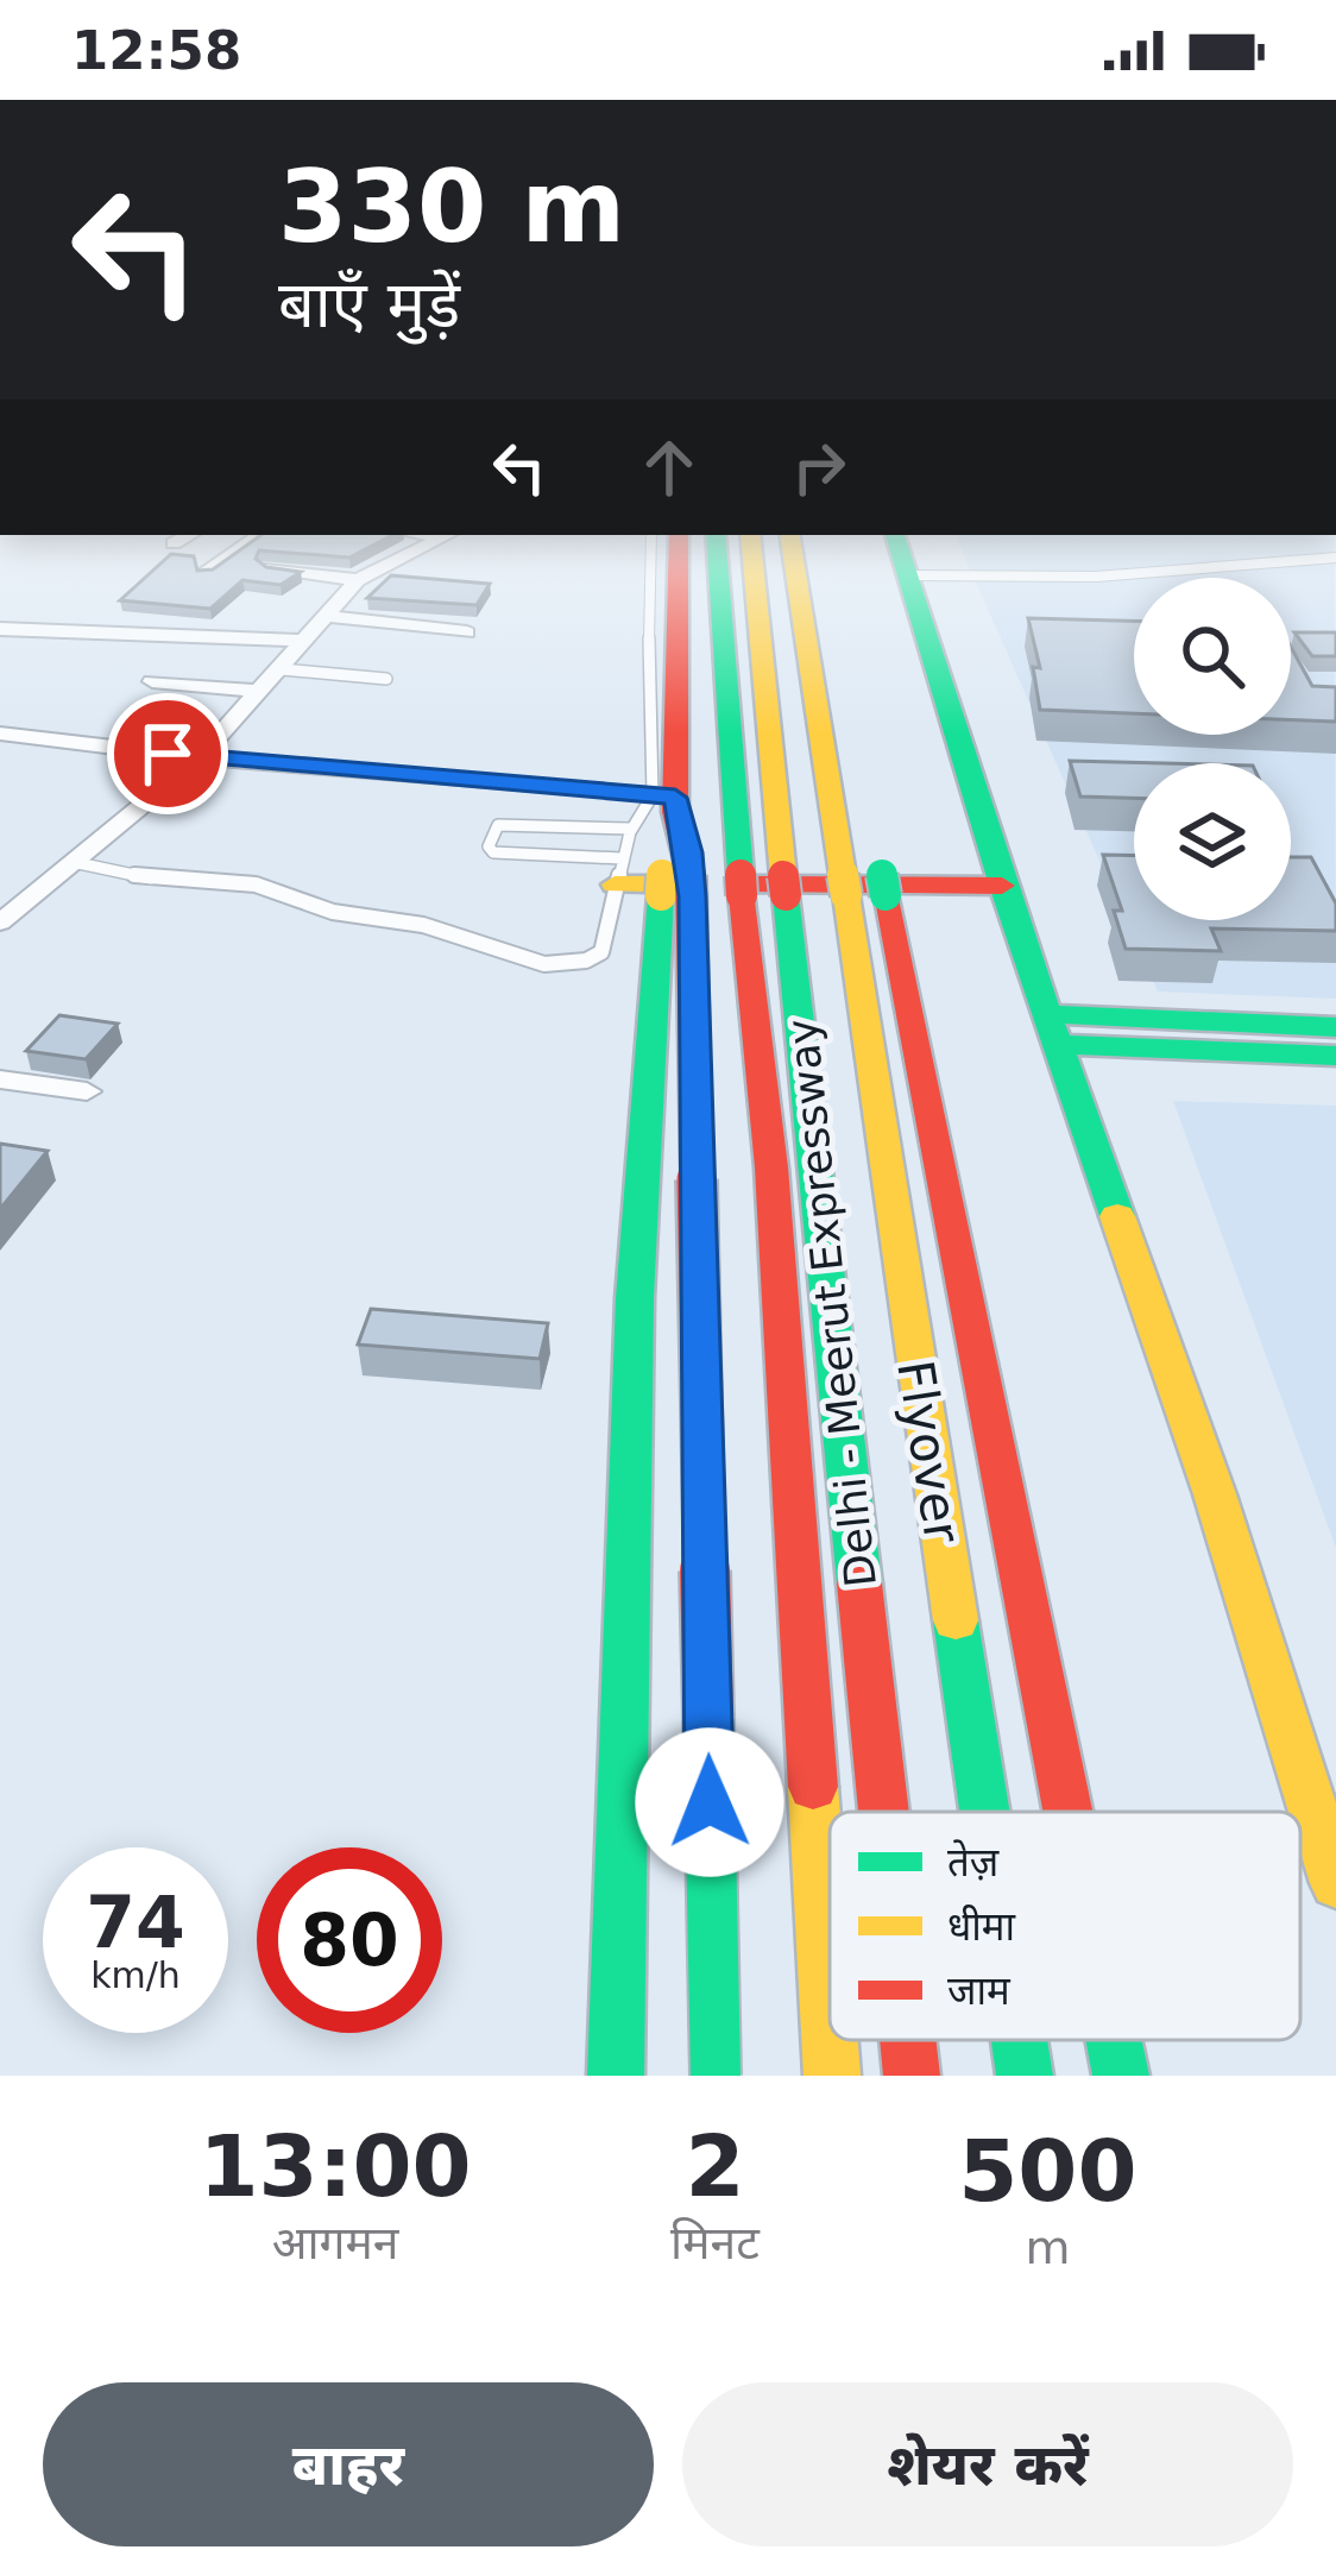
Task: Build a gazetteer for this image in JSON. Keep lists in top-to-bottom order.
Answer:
{
  "streets": {
    "main road": ["Delhi - Meerut Expressway", "Flyover"]
  },
  "legend": ["तेज़", "धीमा", "जाम"],
  "page": {
    "status": "12:58",
    "turn": ["330 m", "बाएँ मुड़ें"],
    "speed": "74 km/h",
    "limit": "80",
    "eta": [
      "13:00",
      "आगमन",
      "2",
      "मिनट",
      "500",
      "m"
    ],
    "buttons": ["बाहर", "शेयर करें"]
  }
}
